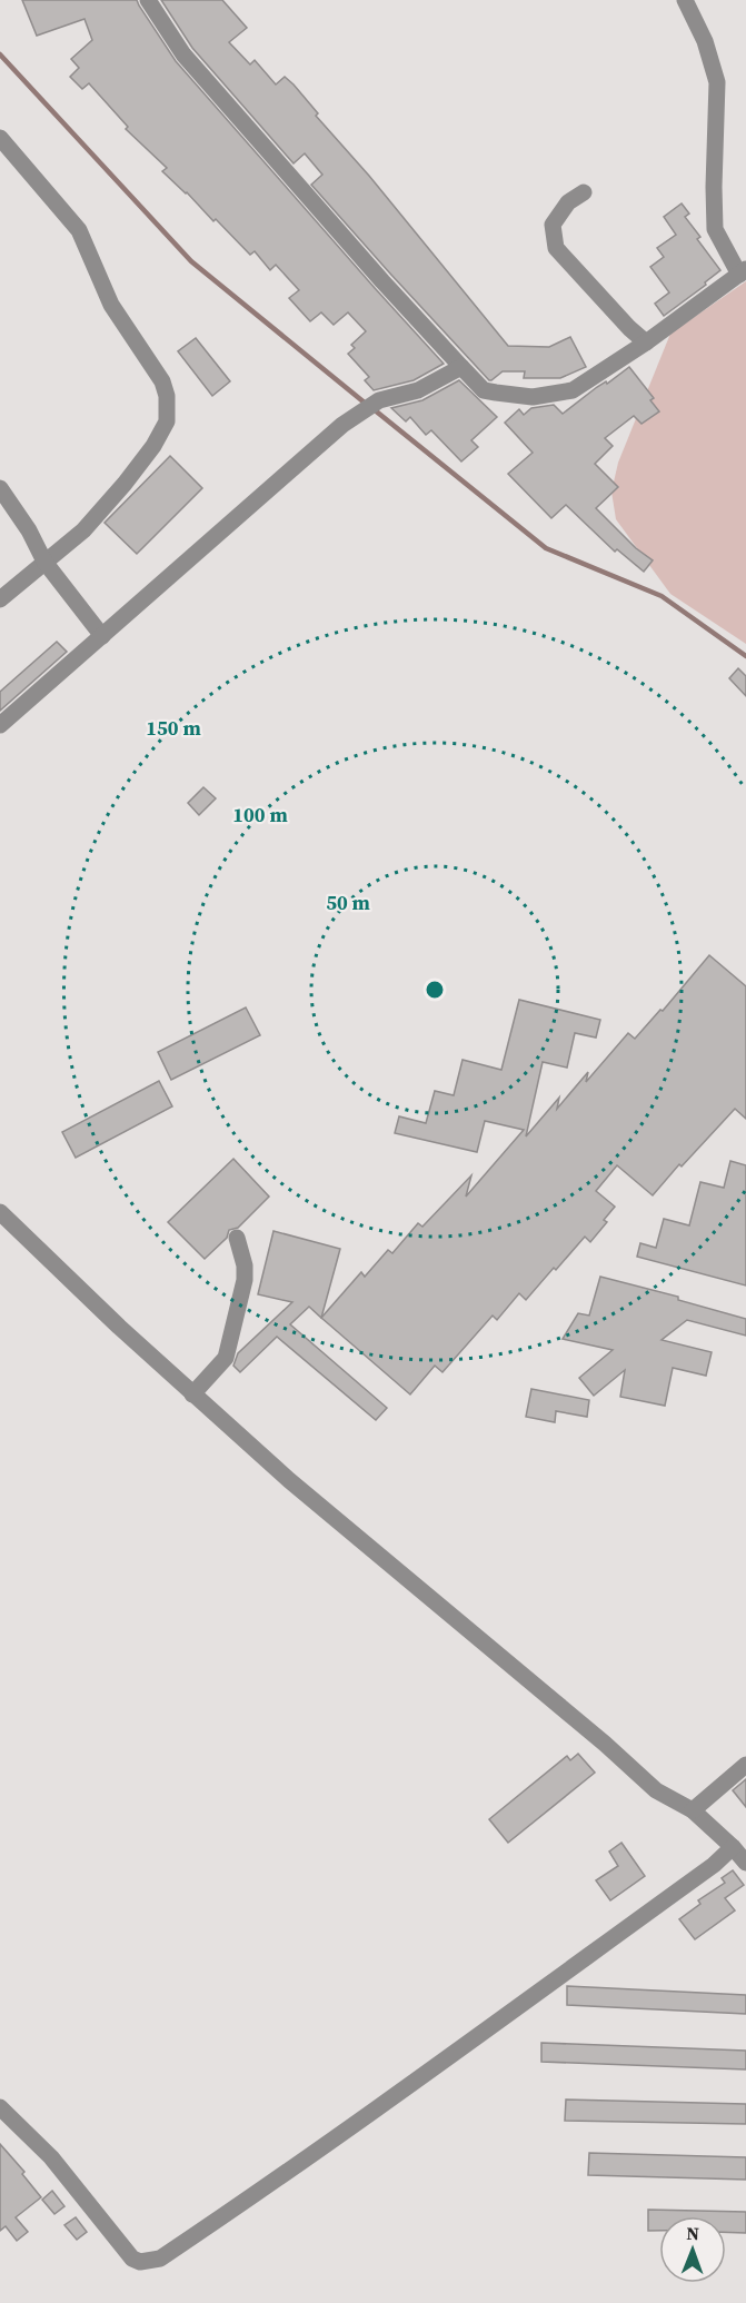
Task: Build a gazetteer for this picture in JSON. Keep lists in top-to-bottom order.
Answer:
{
  "north": "top",
  "rings": ["150 m", "100 m", "50 m"]
}
